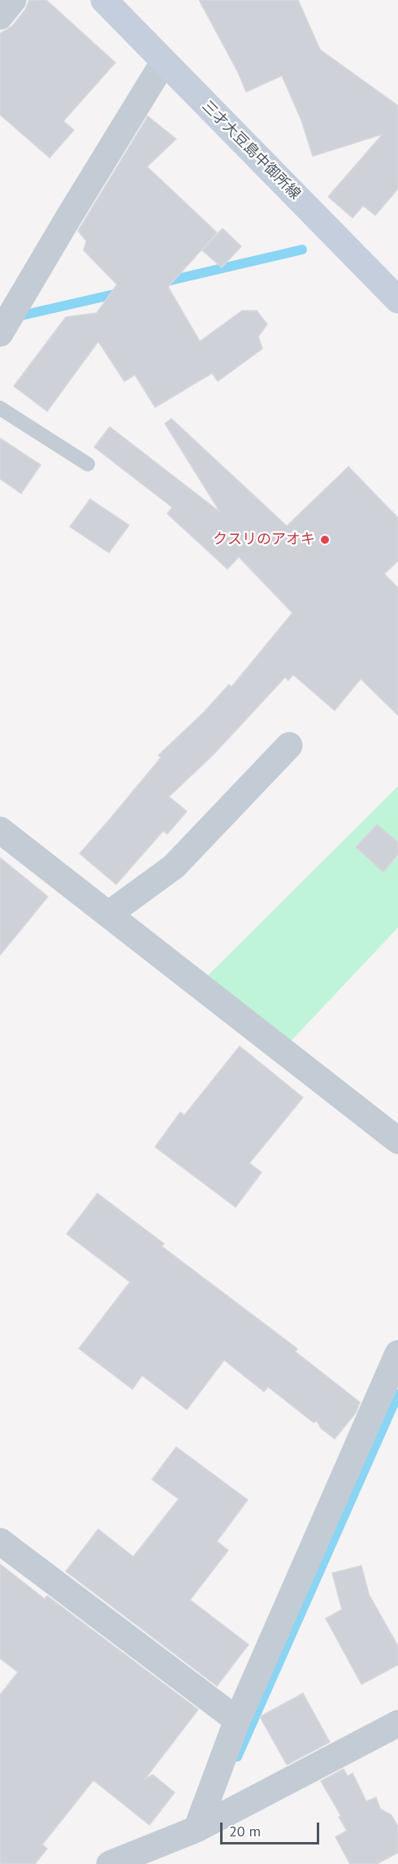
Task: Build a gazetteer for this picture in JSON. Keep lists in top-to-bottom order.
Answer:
{
  "streets": {
    "main road": ["三才大豆島中御所線"]
  },
  "places": ["クスリのアオキ"],
  "scale_bar": "20 m"
}
